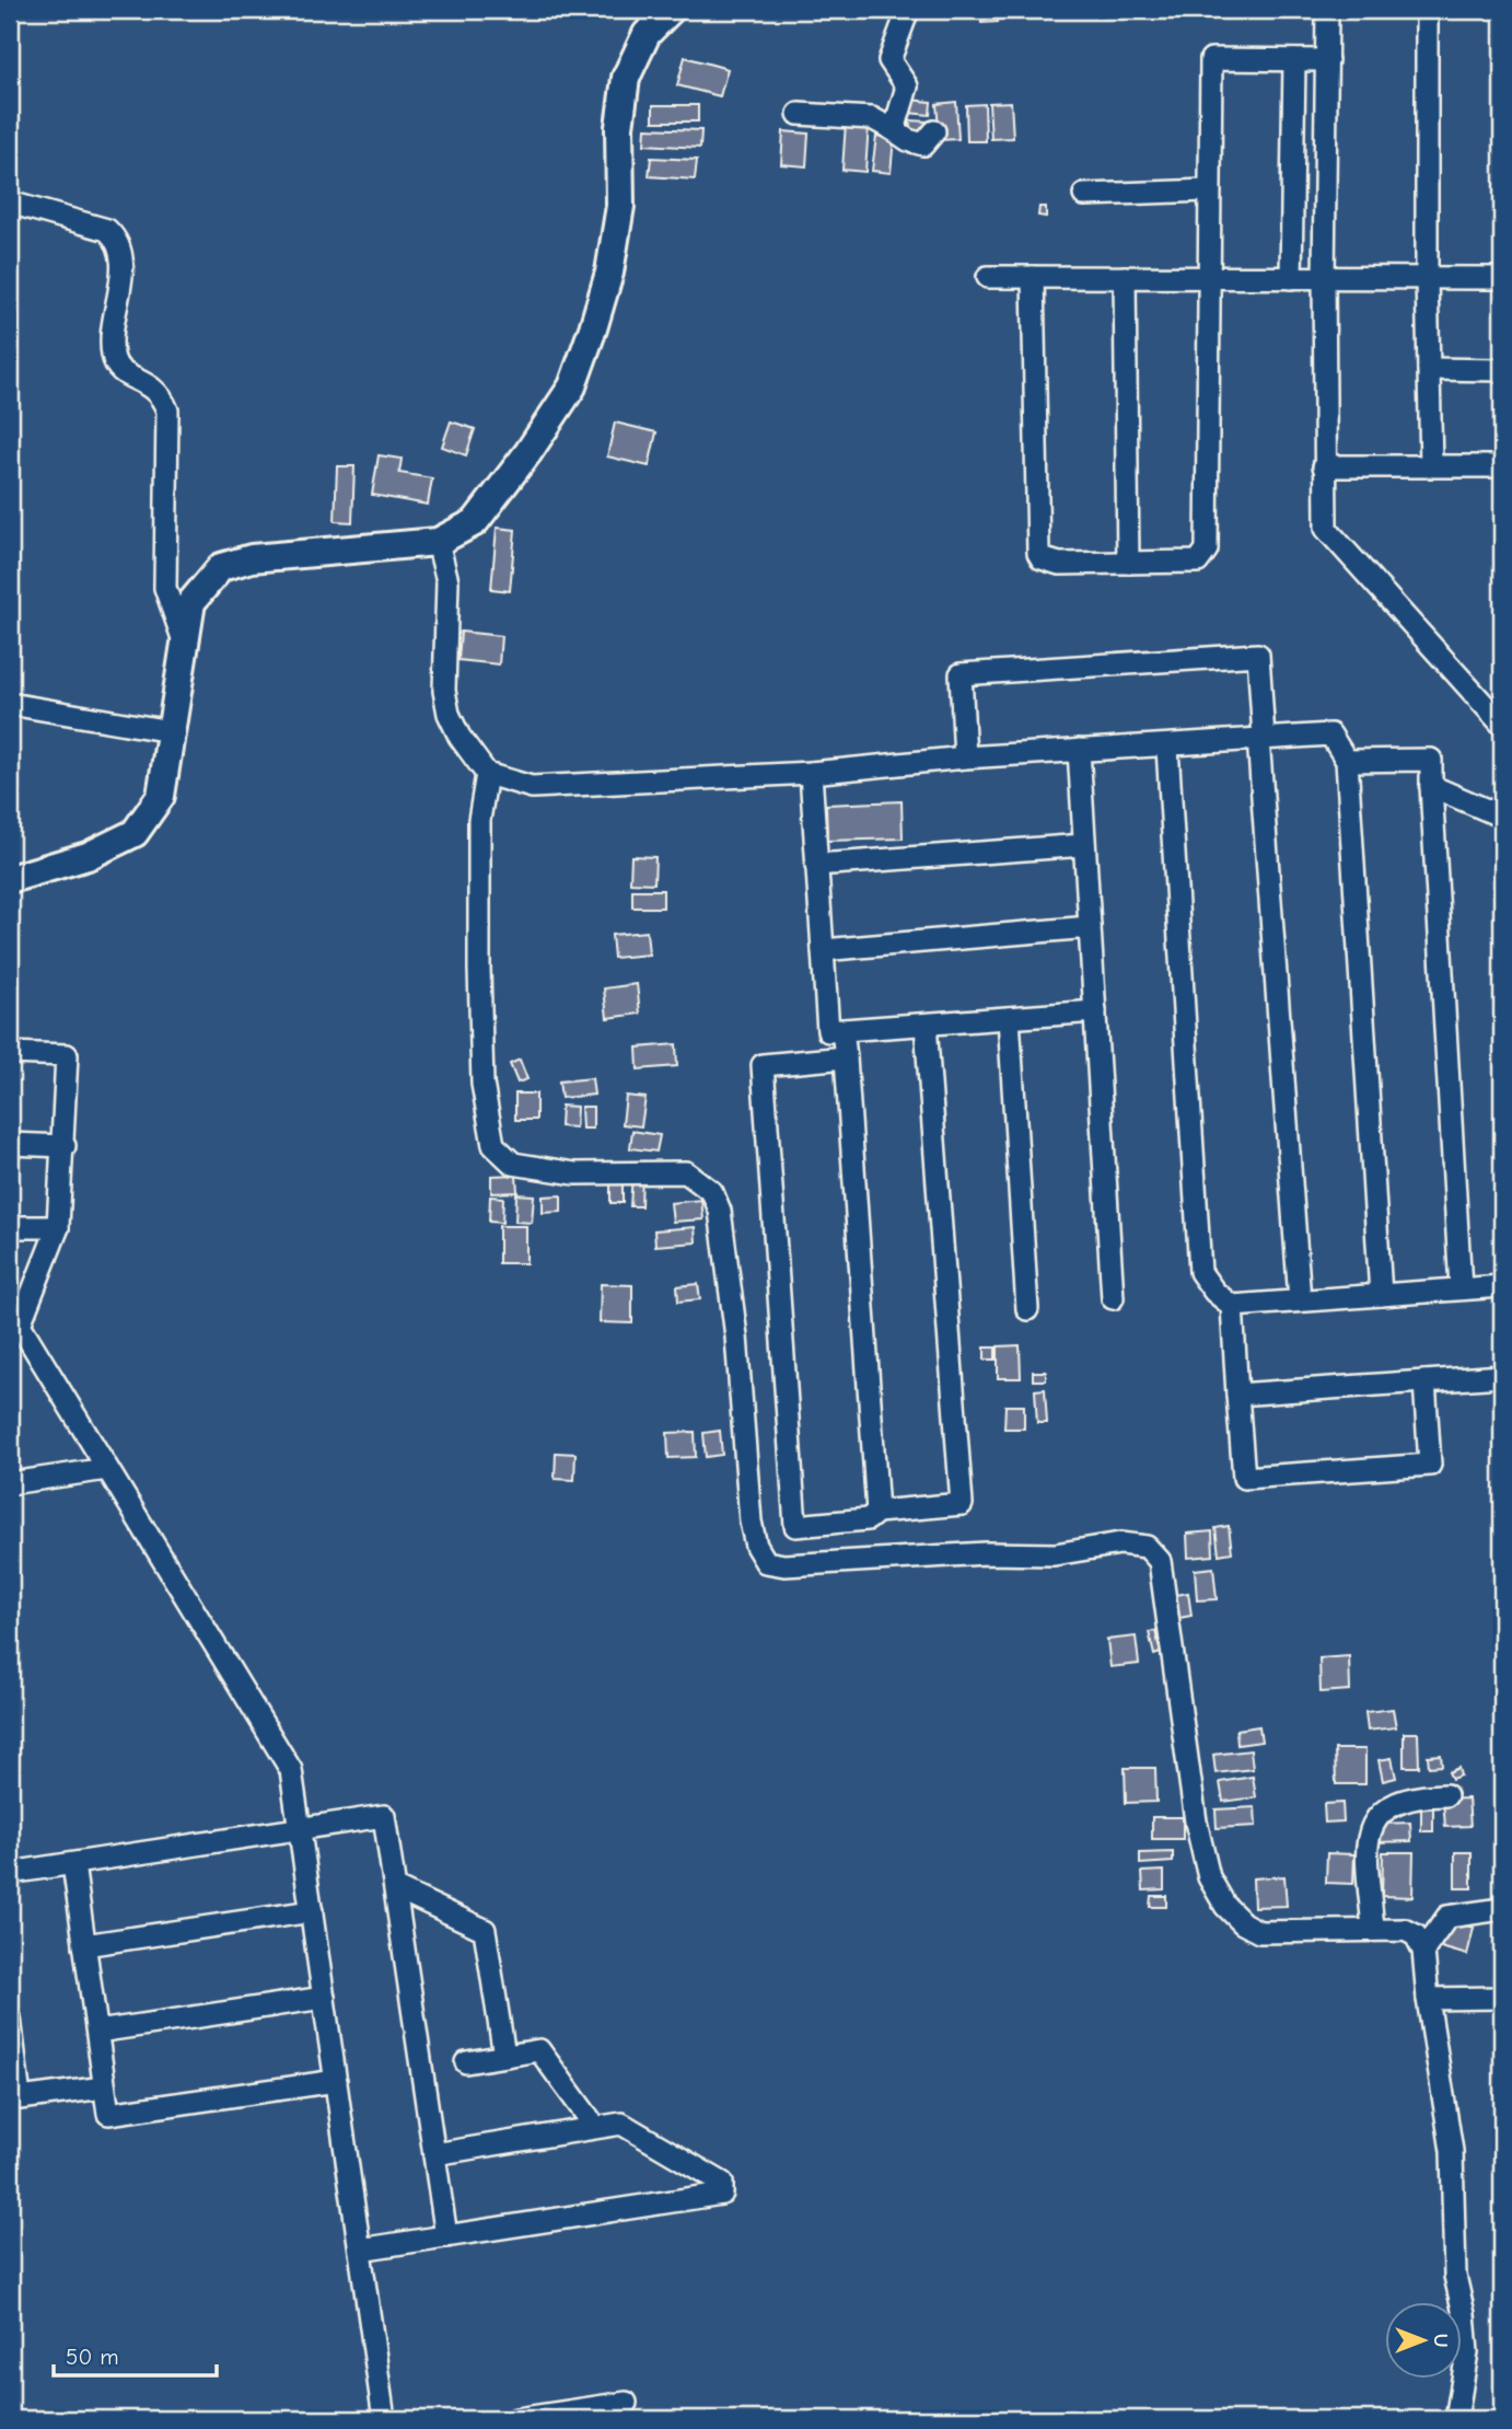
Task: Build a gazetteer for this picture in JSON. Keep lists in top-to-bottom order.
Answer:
{
  "scale_bar": "50 m",
  "north": "right"
}
